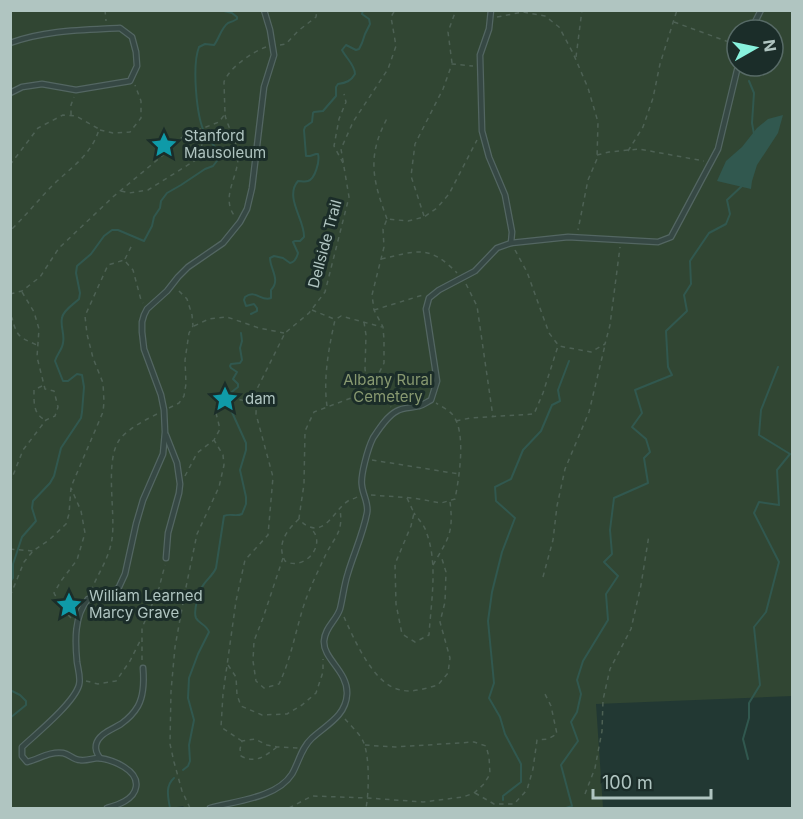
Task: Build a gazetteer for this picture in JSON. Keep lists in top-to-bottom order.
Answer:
{
  "streets": {
    "path": ["Dellside Trail"]
  },
  "parks": ["Albany Rural Cemetery"],
  "places": {
    "place": ["Stanford Mausoleum", "dam", "William Learned Marcy Grave"]
  },
  "scale_bar": "100 m",
  "north": "right"
}
